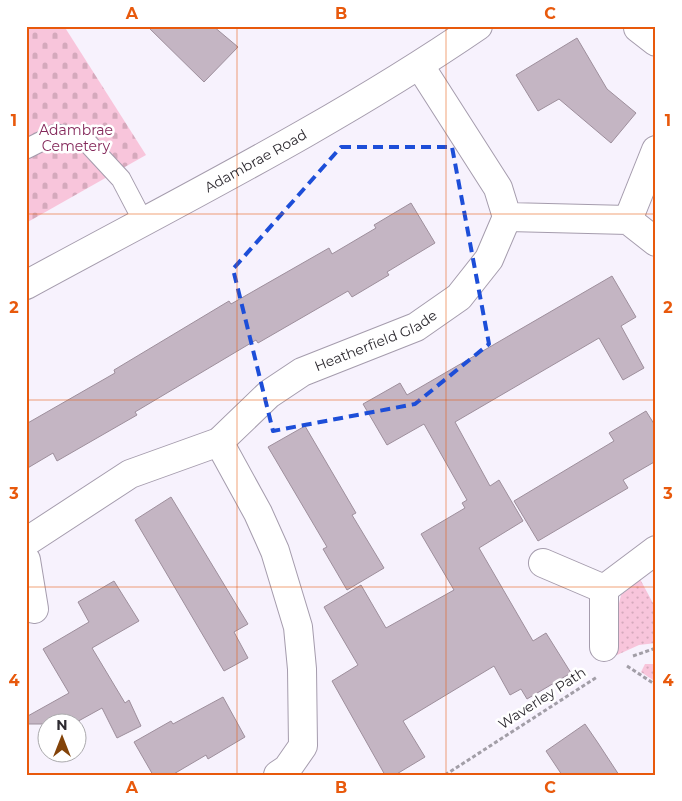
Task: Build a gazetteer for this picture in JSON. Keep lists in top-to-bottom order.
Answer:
{
  "streets": {
    "street": ["Adambrae Road", "Heatherfield Glade"],
    "path": ["Waverley Path"]
  },
  "parks": ["Adambrae Cemetery"],
  "north": "top",
  "grid": {
    "columns": ["A", "B", "C"],
    "rows": [
      "1",
      "2",
      "3",
      "4"
    ]
  }
}
